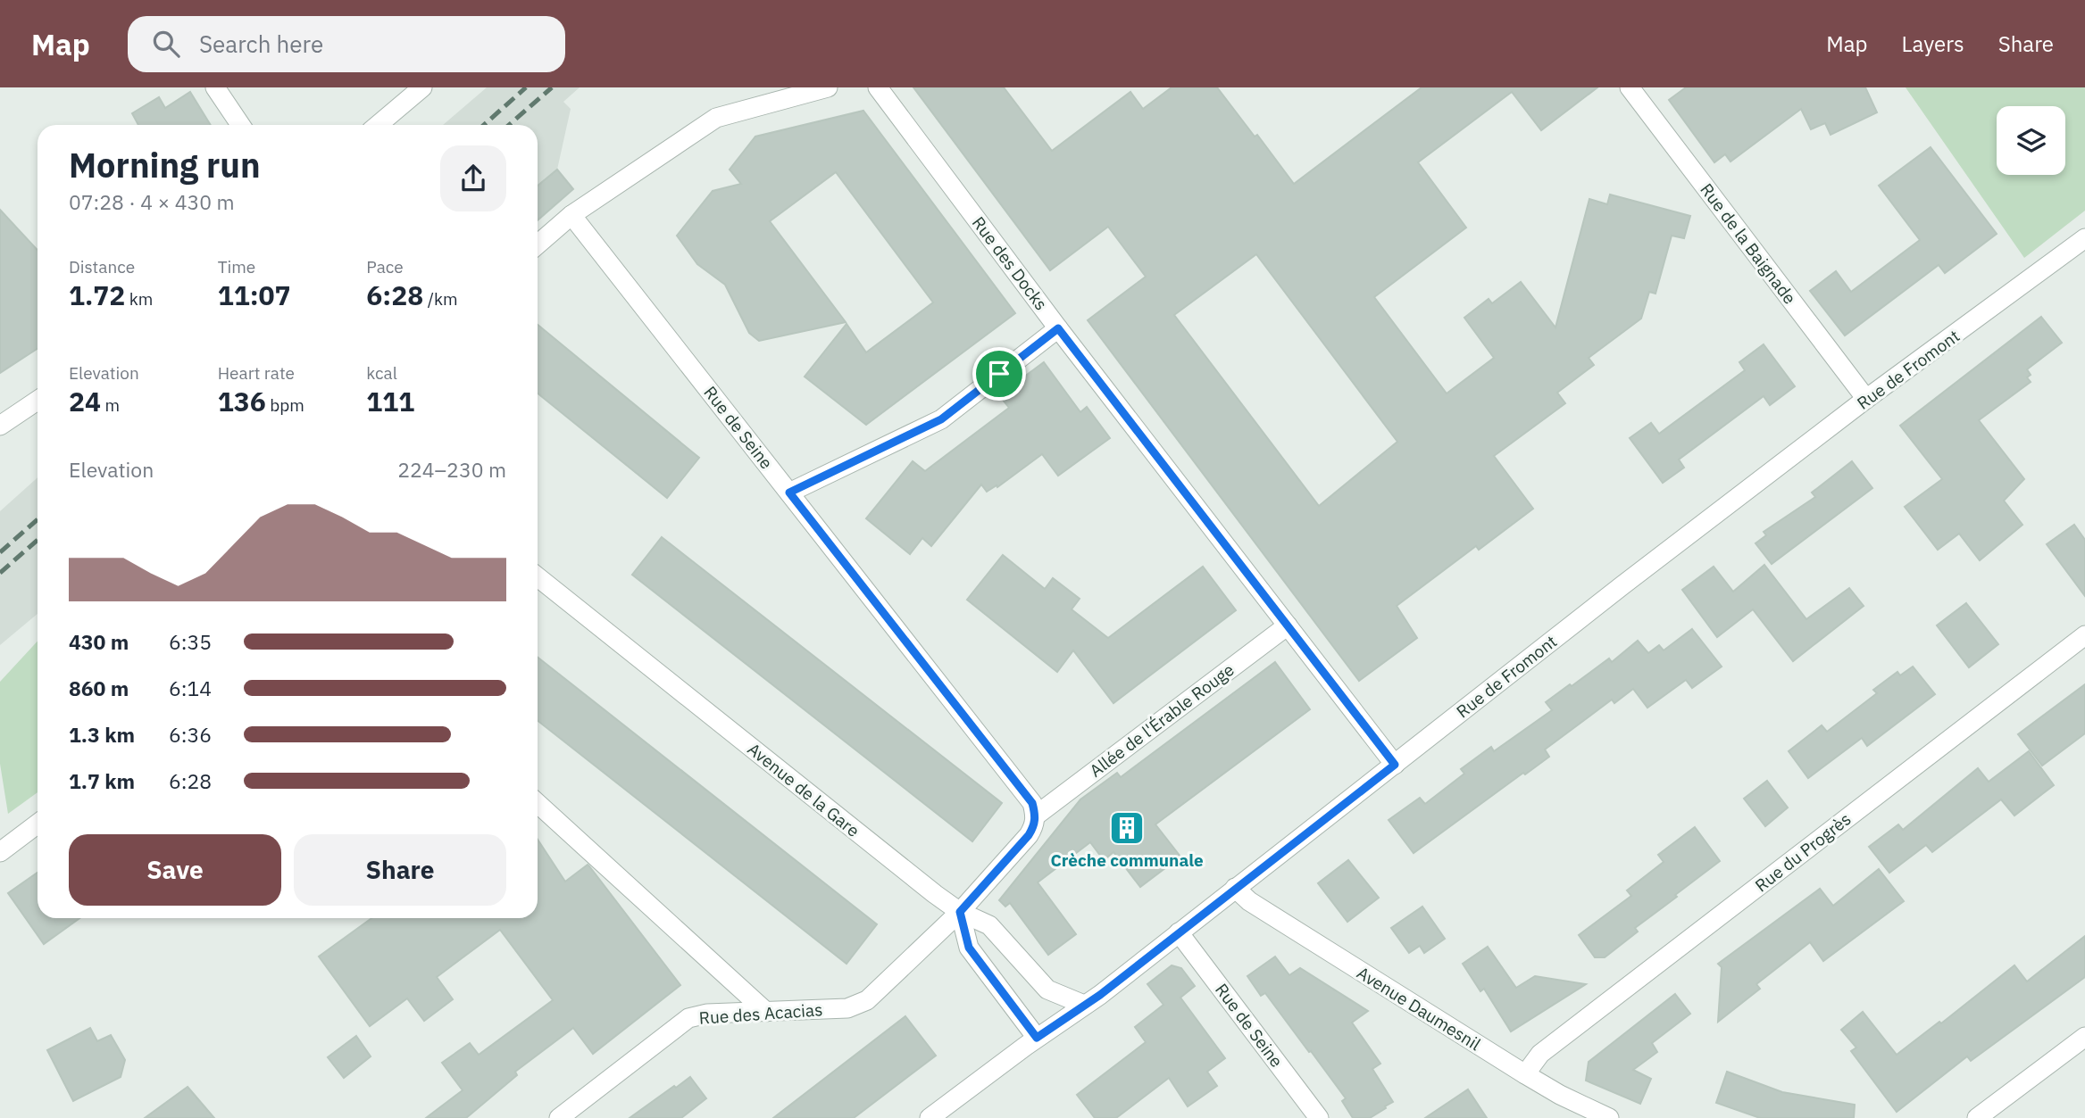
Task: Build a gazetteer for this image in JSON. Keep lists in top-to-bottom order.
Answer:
{
  "streets": {
    "street": [
      "Rue de la Baignade",
      "Rue des Docks",
      "Rue de Fromont",
      "Rue de Seine",
      "Allée de l'Érable Rouge",
      "Avenue de la Gare",
      "Rue du Progrès",
      "Avenue Daumesnil",
      "Rue des Acacias"
    ]
  },
  "crossings": [
    ["Rue de la Baignade", "Rue de Fromont"],
    ["Rue des Docks", "Rue de Fromont"],
    ["Rue des Docks", "Allée de l'Érable Rouge"],
    ["Rue de Fromont", "Rue de Seine"],
    ["Rue de Fromont", "Avenue Daumesnil"],
    ["Rue de Seine", "Allée de l'Érable Rouge"],
    ["Avenue de la Gare", "Rue des Acacias"],
    ["Rue du Progrès", "Avenue Daumesnil"]
  ],
  "places": {
    "building": ["Crèche communale"]
  },
  "page": {
    "header": "Map",
    "search": "Search here",
    "nav": ["Map", "Layers", "Share"],
    "heading": ["Morning run", "07:28 · 4 × 430 m"],
    "stats": [
      ["Distance", "1.72 km"],
      ["Time", "11:07"],
      ["Pace", "6:28 /km"],
      ["Elevation", "24 m"],
      ["Heart rate", "136 bpm"],
      ["kcal", "111"]
    ],
    "chart": ["Elevation", "224–230 m"],
    "list": [
      {
        "name": "430 m",
        "note": "6:35"
      },
      {
        "name": "860 m",
        "note": "6:14"
      },
      {
        "name": "1.3 km",
        "note": "6:36"
      },
      {
        "name": "1.7 km",
        "note": "6:28"
      }
    ],
    "buttons": ["Save", "Share"]
  }
}
